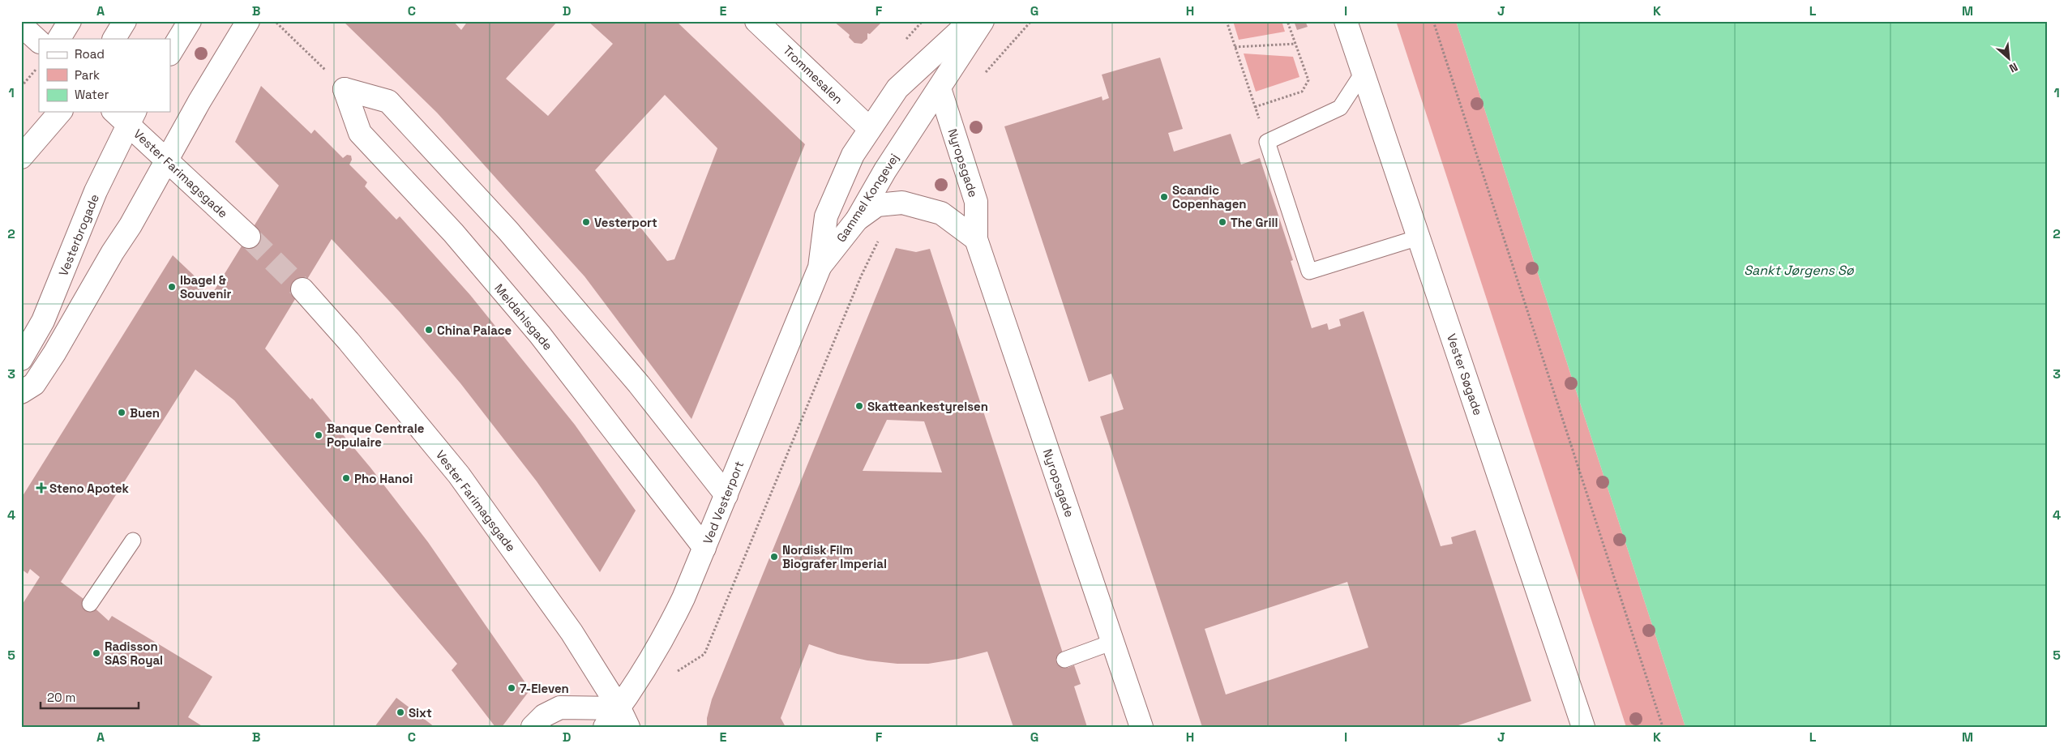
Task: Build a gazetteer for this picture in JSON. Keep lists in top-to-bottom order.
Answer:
{
  "streets": {
    "street": [
      "Trommesalen",
      "Nyropsgade",
      "Vester Farimagsgade",
      "Gammel Kongevej",
      "Vesterbrogade",
      "Meldahlsgade",
      "Vester Søgade",
      "Ved Vesterport"
    ]
  },
  "crossings": [
    ["Trommesalen", "Gammel Kongevej"],
    ["Nyropsgade", "Gammel Kongevej"],
    ["Vester Farimagsgade", "Vesterbrogade"],
    ["Vester Farimagsgade", "Ved Vesterport"],
    ["Gammel Kongevej", "Ved Vesterport"],
    ["Meldahlsgade", "Ved Vesterport"]
  ],
  "water": ["Sankt Jørgens Sø"],
  "places": {
    "other": [
      "Scandic Copenhagen",
      "Vesterport",
      "The Grill",
      "Ibagel & Souvenir",
      "China Palace",
      "Skatteankestyrelsen",
      "Buen",
      "Banque Centrale Populaire",
      "Pho Hanoi",
      "Nordisk Film Biografer Imperial",
      "Radisson SAS Royal",
      "7-Eleven",
      "Sixt"
    ],
    "health": ["Steno Apotek"]
  },
  "legend": ["Road", "Park", "Water"],
  "scale_bar": "20 m",
  "north": "bottom right",
  "grid": {
    "columns": [
      "A",
      "B",
      "C",
      "D",
      "E",
      "F",
      "G",
      "H",
      "I",
      "J",
      "K",
      "L",
      "M"
    ],
    "rows": [
      "1",
      "2",
      "3",
      "4",
      "5"
    ]
  }
}
